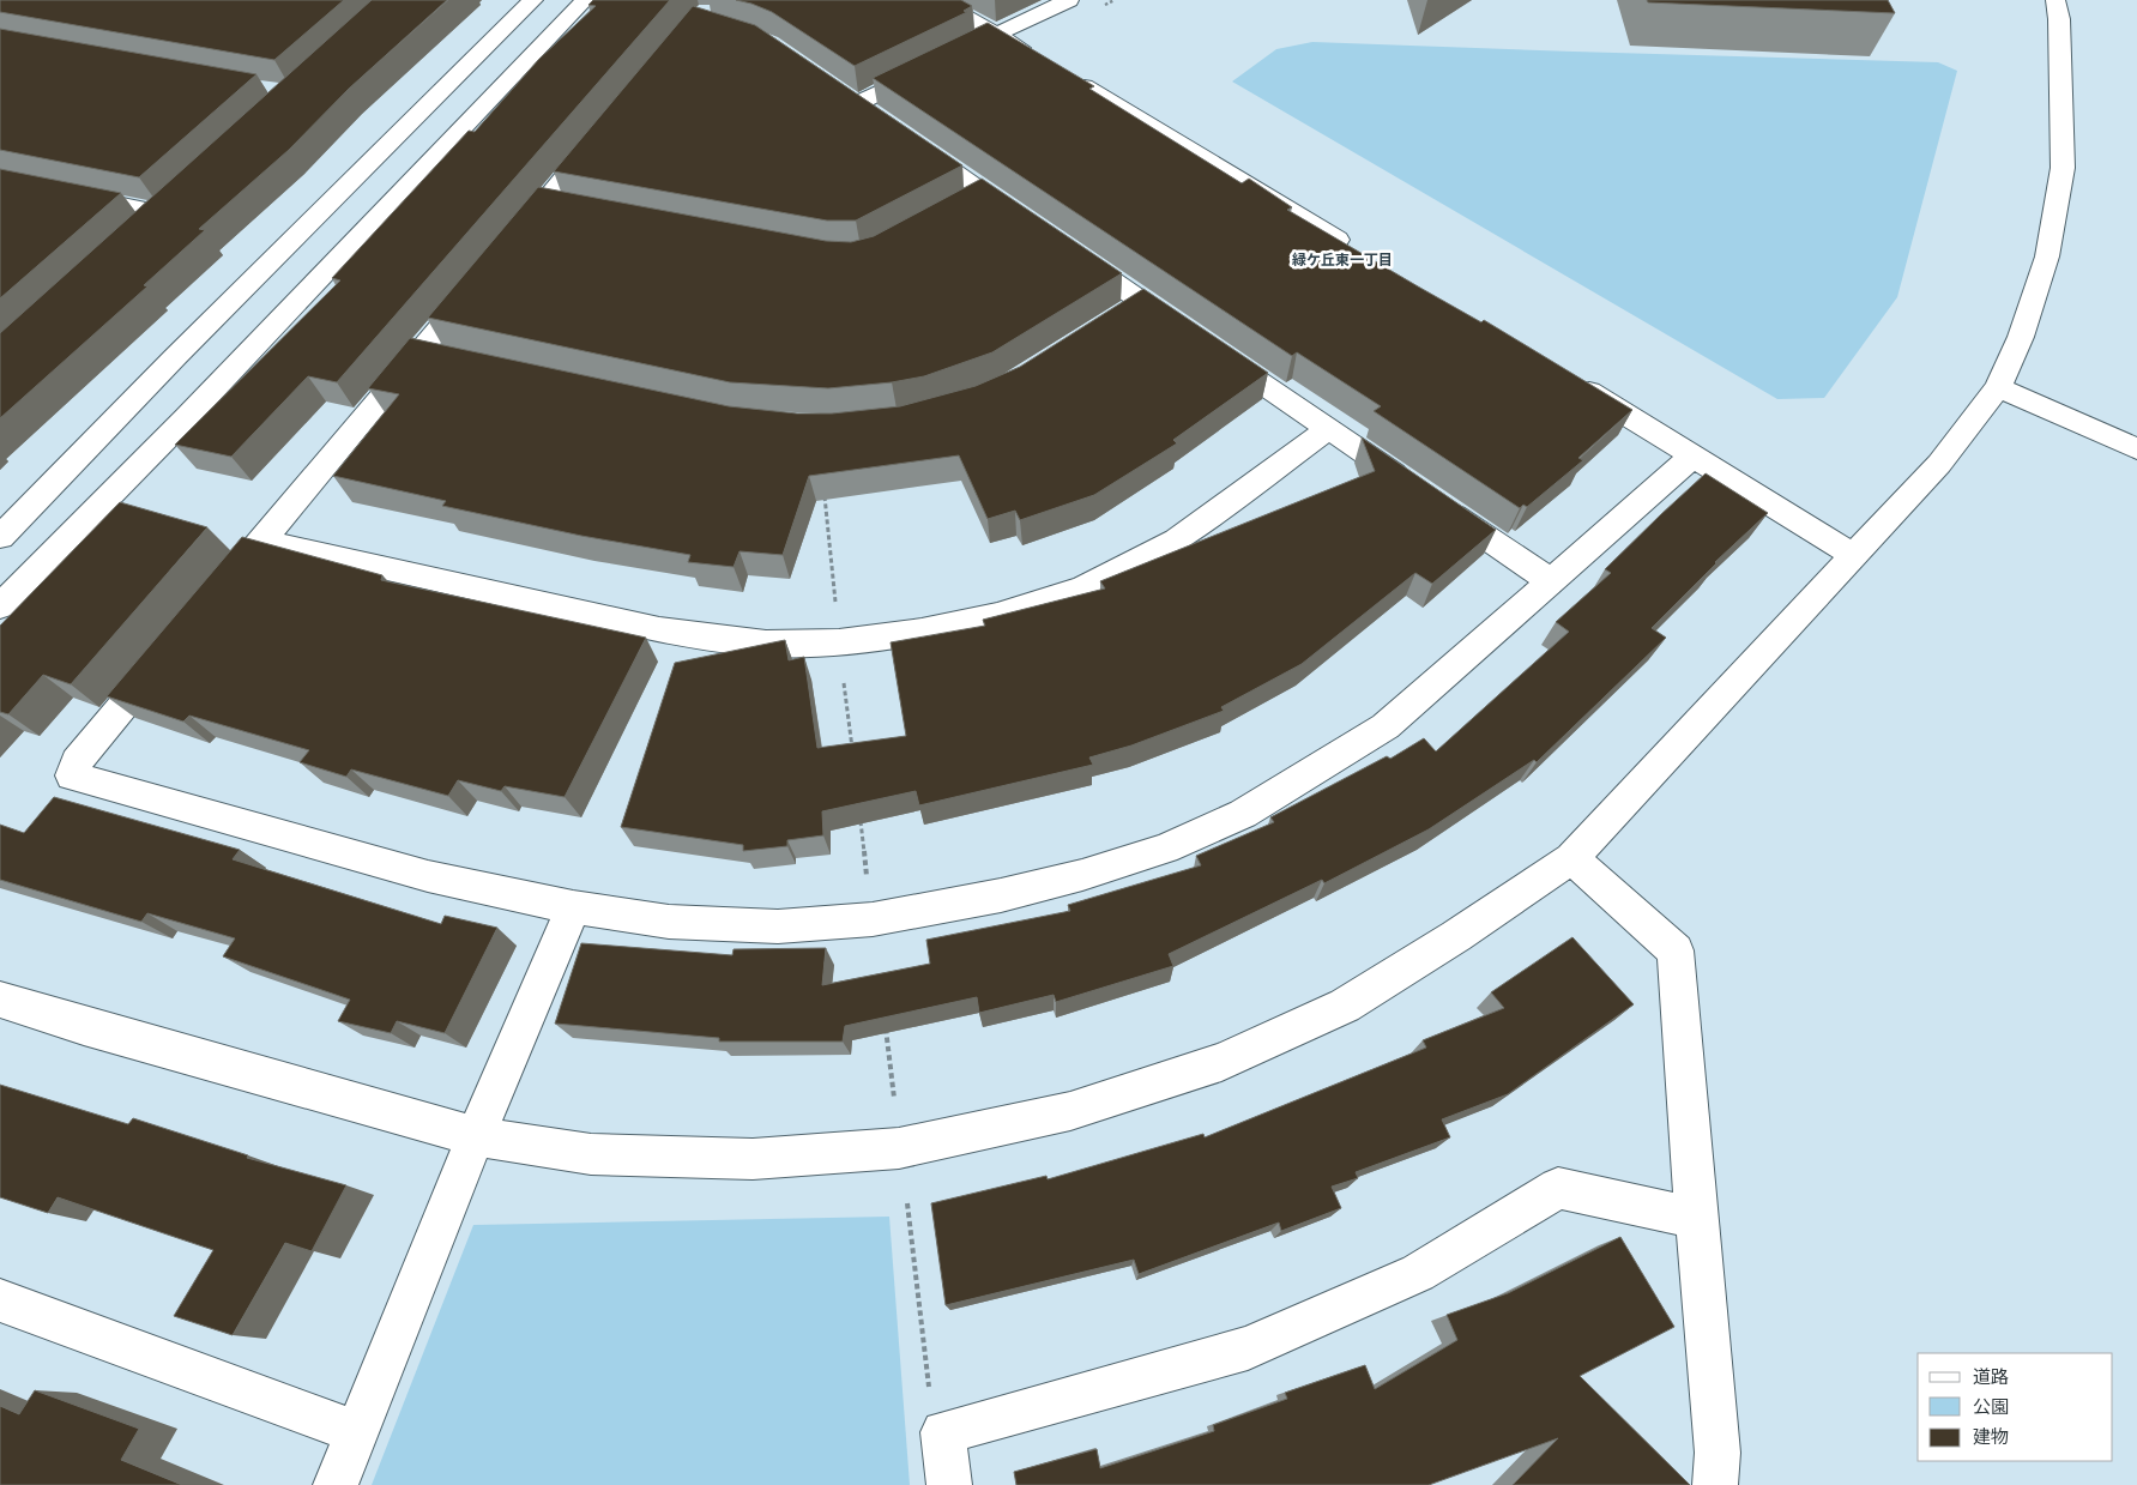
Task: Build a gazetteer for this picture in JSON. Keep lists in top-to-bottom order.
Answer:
{
  "districts": ["緑ケ丘東一丁目"],
  "legend": ["道路", "公園", "建物"]
}
